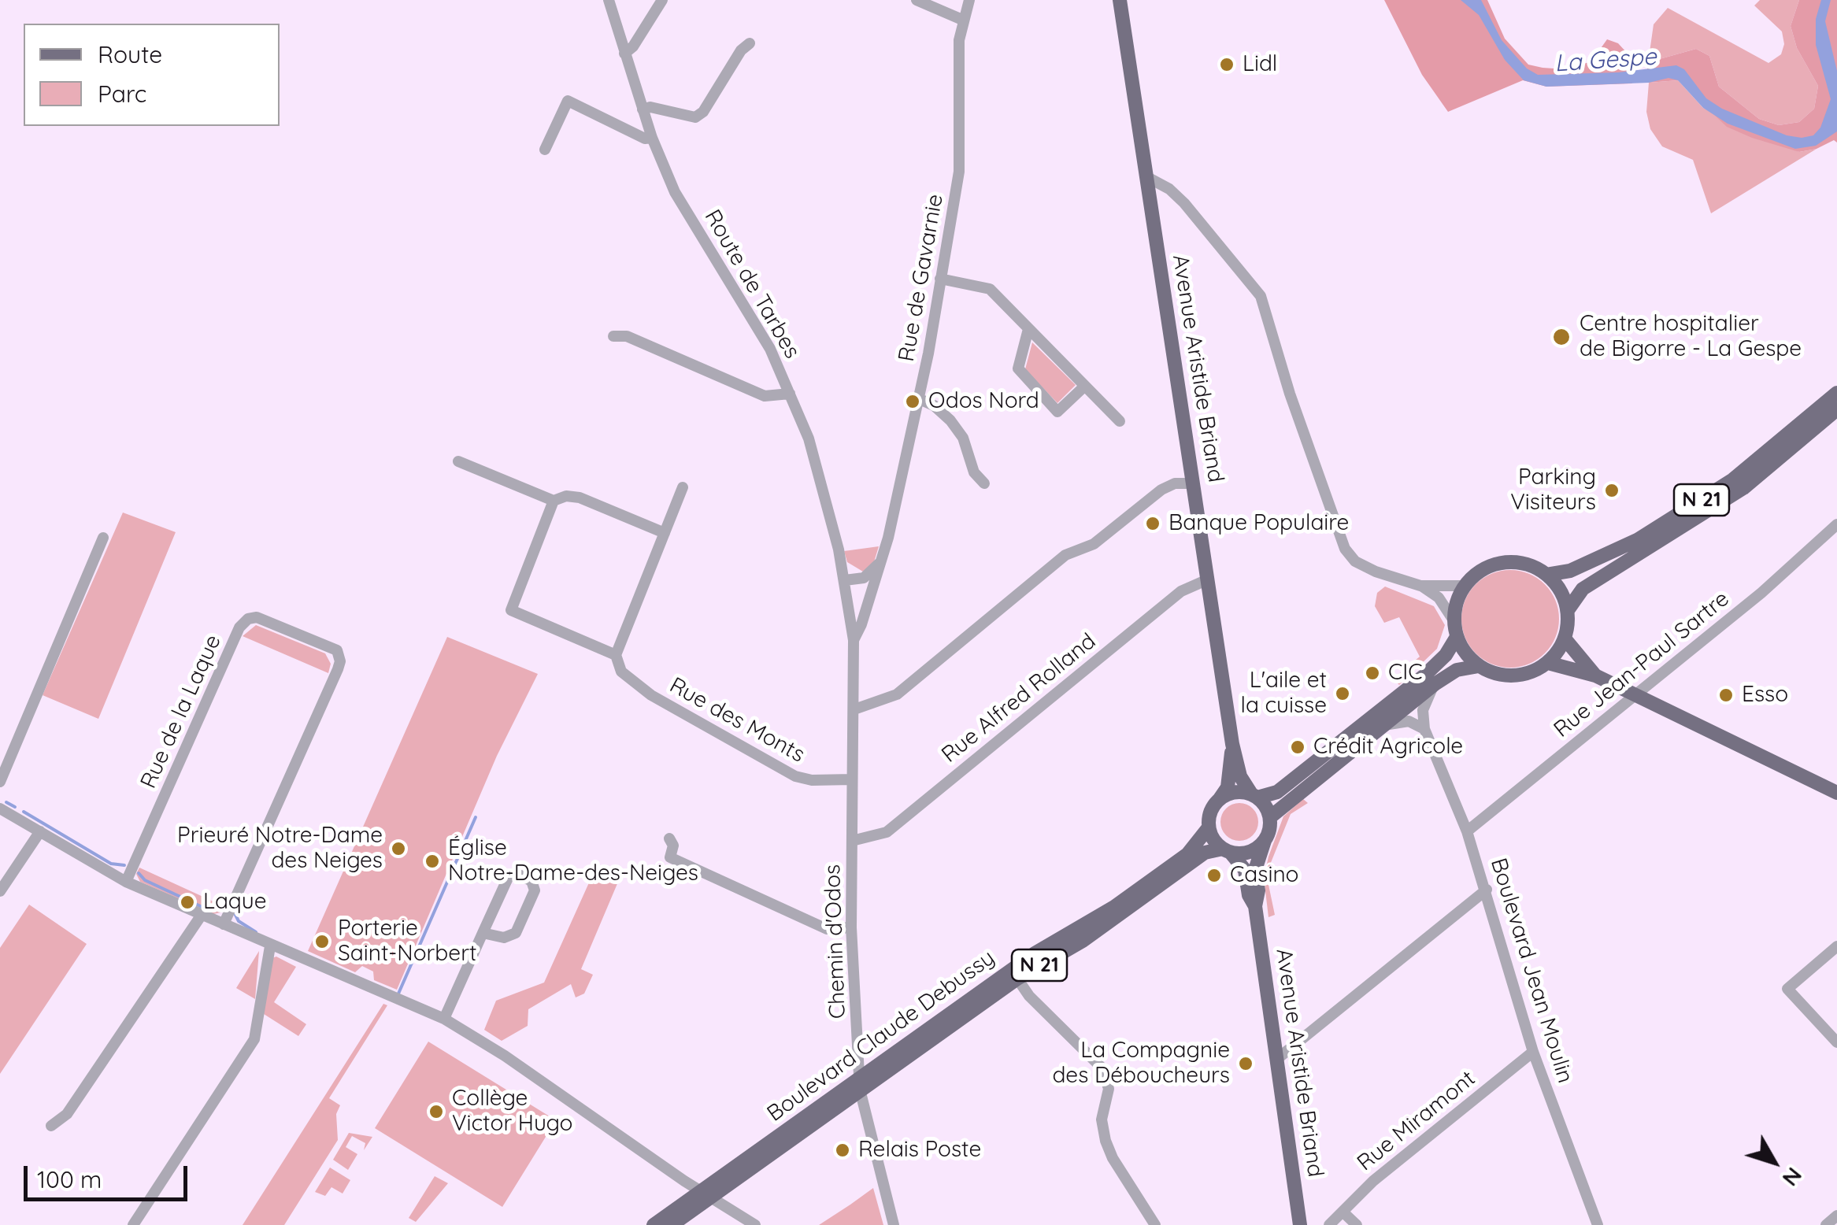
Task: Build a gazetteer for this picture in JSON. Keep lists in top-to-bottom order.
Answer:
{
  "streets": {
    "main road": ["Avenue Aristide Briand", "N 21", "Boulevard Claude Debussy"],
    "street": [
      "Rue de Gavarnie",
      "Route de Tarbes",
      "Rue Jean-Paul Sartre",
      "Rue Alfred Rolland",
      "Rue de la Laque",
      "Rue des Monts",
      "Chemin d'Odos",
      "Boulevard Jean Moulin",
      "Rue Miramont"
    ]
  },
  "crossings": [
    ["Rue de Gavarnie", "Route de Tarbes"],
    ["Rue de Gavarnie", "Chemin d'Odos"],
    ["Route de Tarbes", "Chemin d'Odos"],
    ["Avenue Aristide Briand", "Rue Alfred Rolland"],
    ["Avenue Aristide Briand", "Boulevard Claude Debussy"],
    ["Rue Jean-Paul Sartre", "Boulevard Jean Moulin"],
    ["Rue Alfred Rolland", "Chemin d'Odos"],
    ["Rue des Monts", "Chemin d'Odos"],
    ["Chemin d'Odos", "Boulevard Claude Debussy"],
    ["Boulevard Jean Moulin", "Rue Miramont"]
  ],
  "water": ["La Gespe"],
  "places": [
    "Lidl",
    "Centre hospitalier de Bigorre - La Gespe",
    "Odos Nord",
    "Parking Visiteurs",
    "Banque Populaire",
    "CIC",
    "L'aile et la cuisse",
    "Esso",
    "Crédit Agricole",
    "Prieuré Notre-Dame des Neiges",
    "Église Notre-Dame-des-Neiges",
    "Casino",
    "Laque",
    "Porterie Saint-Norbert",
    "La Compagnie des Déboucheurs",
    "Collège Victor Hugo",
    "Relais Poste"
  ],
  "legend": ["Route", "Parc"],
  "scale_bar": "100 m",
  "north": "bottom right"
}
